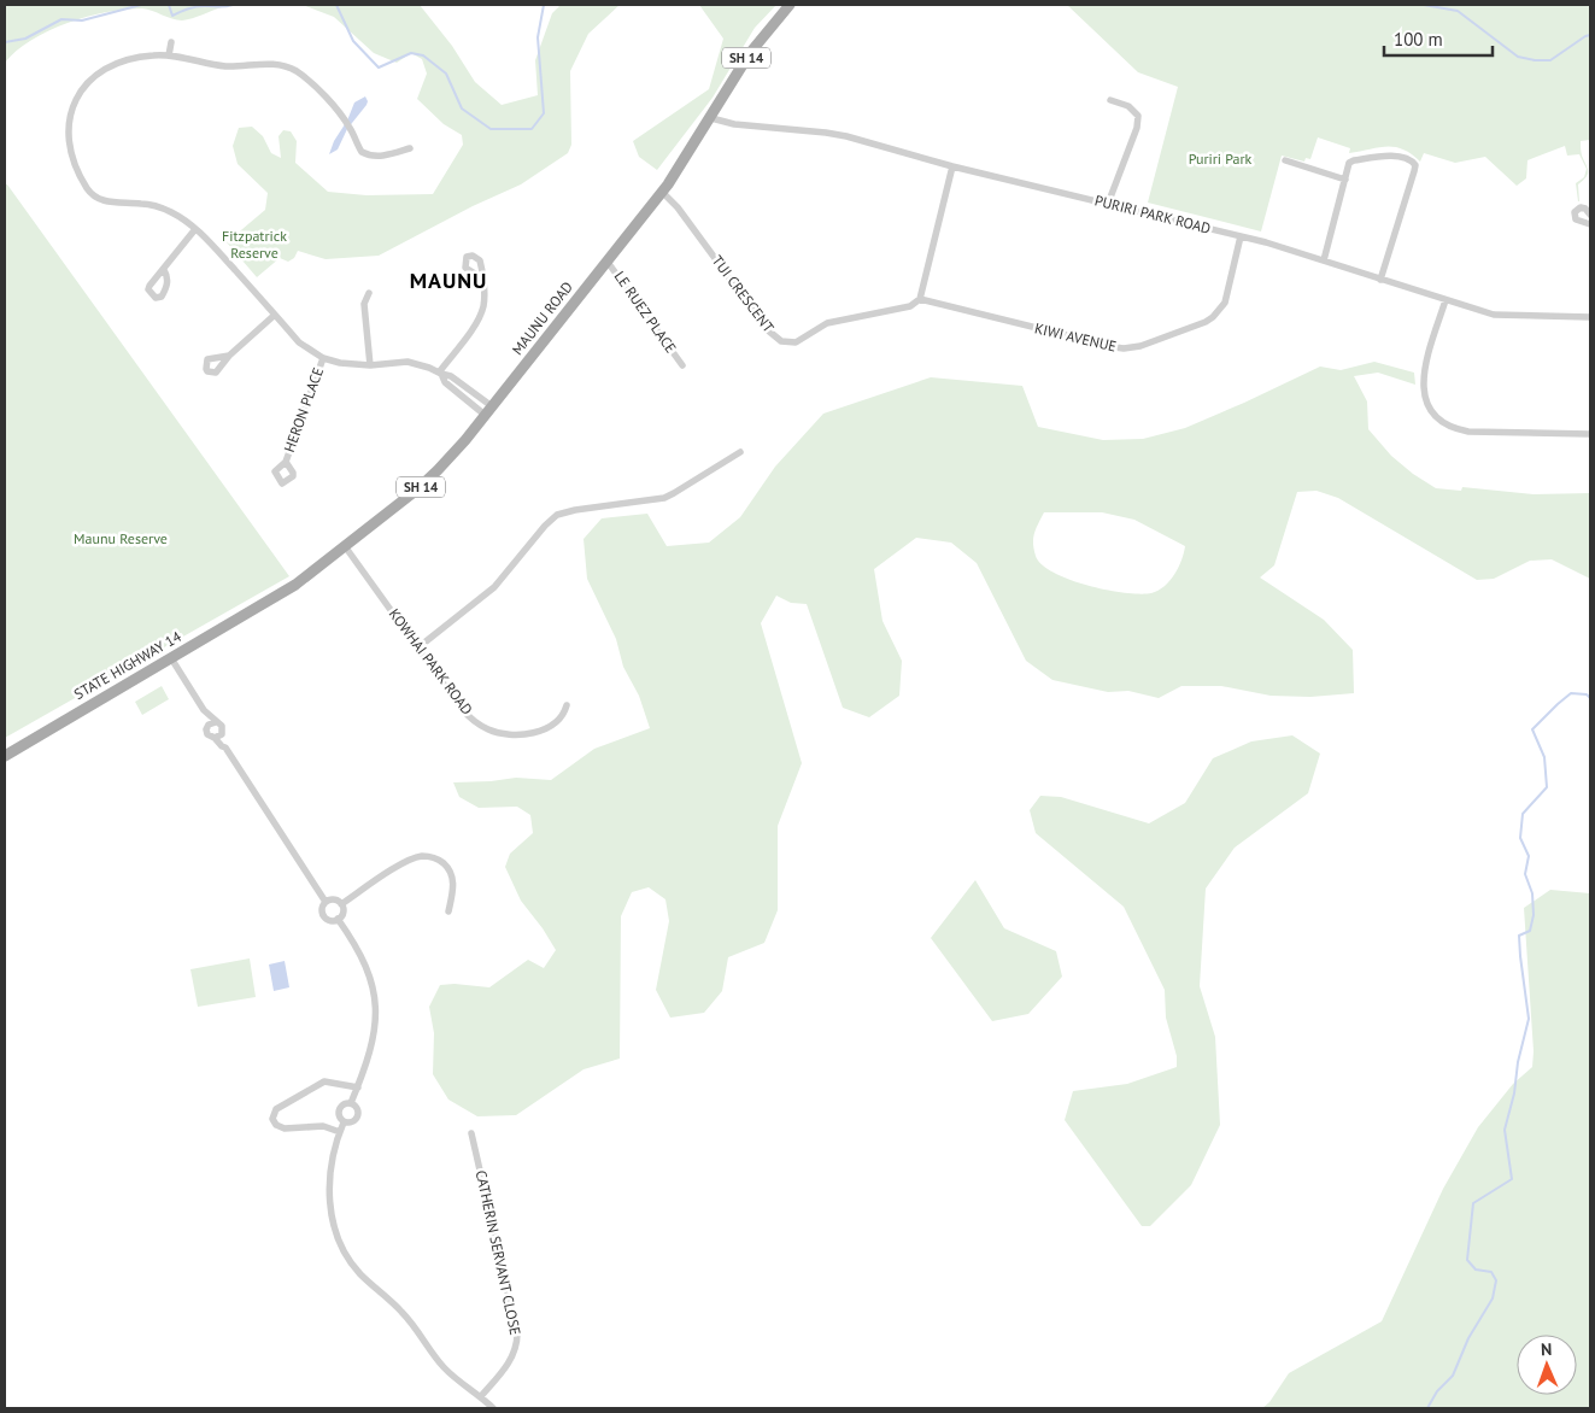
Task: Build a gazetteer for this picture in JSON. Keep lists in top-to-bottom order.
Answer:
{
  "streets": {
    "main road": ["SH 14", "MAUNU ROAD", "STATE HIGHWAY 14"],
    "street": [
      "PURIRI PARK ROAD",
      "TUI CRESCENT",
      "LE RUEZ PLACE",
      "KIWI AVENUE",
      "HERON PLACE",
      "KOWHAI PARK ROAD",
      "CATHERIN SERVANT CLOSE"
    ]
  },
  "crossings": [
    ["PURIRI PARK ROAD", "MAUNU ROAD"],
    ["PURIRI PARK ROAD", "KIWI AVENUE"],
    ["TUI CRESCENT", "MAUNU ROAD"],
    ["TUI CRESCENT", "KIWI AVENUE"],
    ["LE RUEZ PLACE", "MAUNU ROAD"],
    ["MAUNU ROAD", "KOWHAI PARK ROAD"],
    ["MAUNU ROAD", "STATE HIGHWAY 14"]
  ],
  "districts": ["MAUNU"],
  "parks": ["Puriri Park", "Fitzpatrick Reserve", "Maunu Reserve"],
  "scale_bar": "100 m",
  "north": "top"
}
